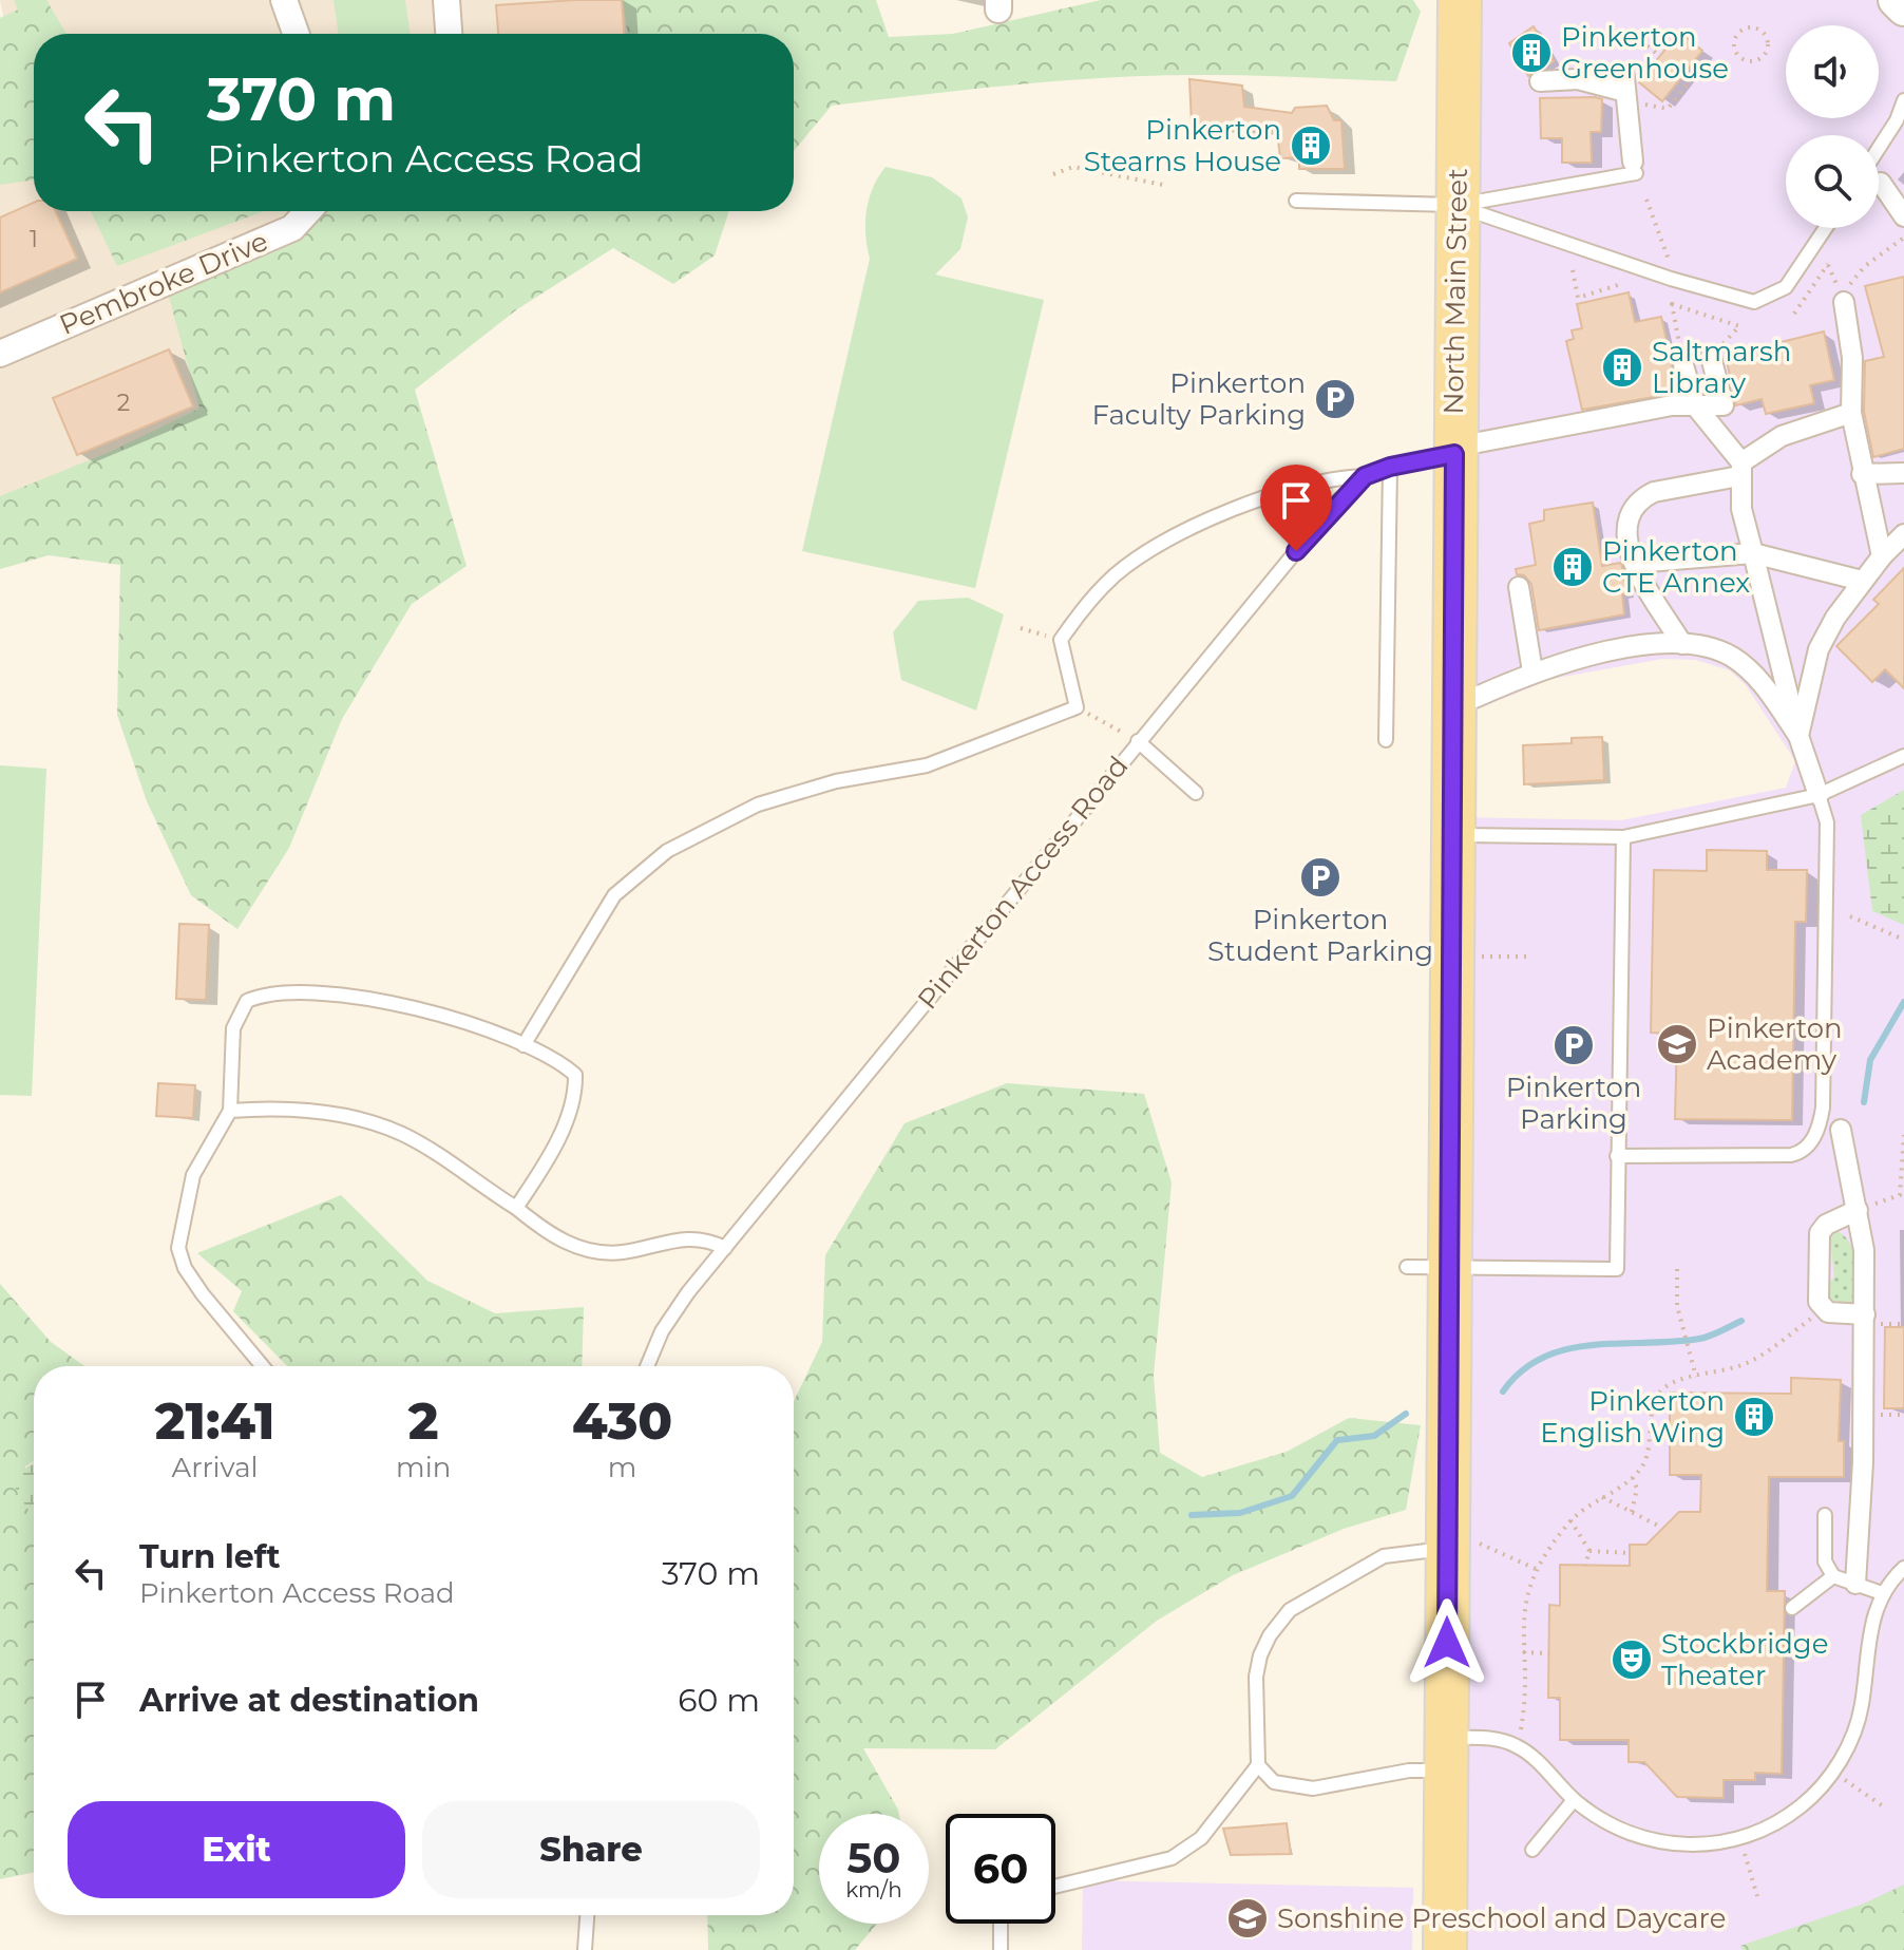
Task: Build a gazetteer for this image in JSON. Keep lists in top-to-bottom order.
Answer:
{
  "streets": {
    "main road": ["North Main Street"],
    "street": ["Pembroke Drive"],
    "lane": ["Pinkerton Access Road"]
  },
  "crossings": [
    ["North Main Street", "Pinkerton Access Road"]
  ],
  "places": {
    "building": [
      "Pinkerton Greenhouse",
      "Pinkerton Stearns House",
      "Saltmarsh Library",
      "Pinkerton CTE Annex",
      "Pinkerton English Wing"
    ],
    "parking": ["Pinkerton Faculty Parking", "Pinkerton Student Parking", "Pinkerton Parking"],
    "school or university": ["Pinkerton Academy", "Sonshine Preschool and Daycare"],
    "theatre": ["Stockbridge Theater"]
  },
  "house_numbers": ["1", "2"],
  "page": {
    "turn": ["370 m", "Pinkerton Access Road"],
    "eta": [
      "21:41",
      "Arrival",
      "2",
      "min",
      "430",
      "m"
    ],
    "list": [
      {
        "name": "Turn left",
        "note": "Pinkerton Access Road",
        "value": "370 m"
      },
      {
        "name": "Arrive at destination",
        "value": "60 m"
      }
    ],
    "buttons": ["Exit", "Share"],
    "speed": "50 km/h",
    "limit": "60"
  }
}
